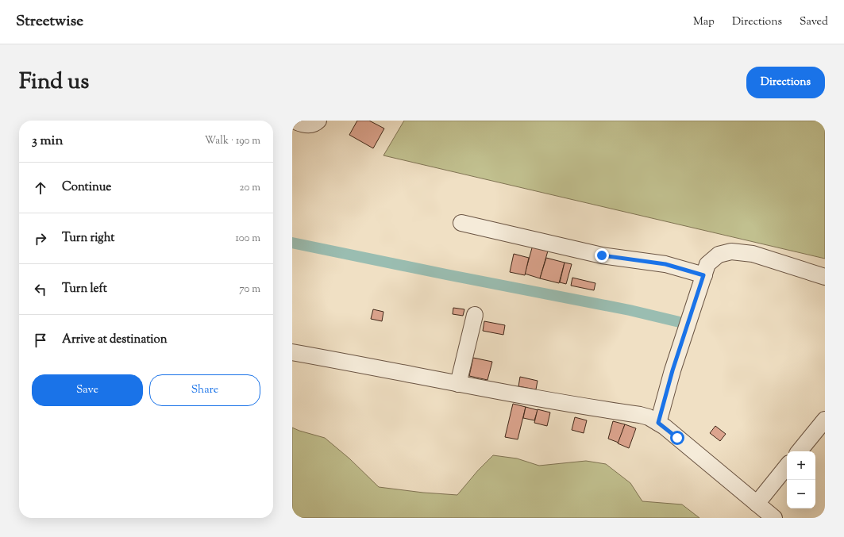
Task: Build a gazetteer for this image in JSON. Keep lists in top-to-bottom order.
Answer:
{
  "page": {
    "header": "Streetwise",
    "nav": ["Map", "Directions", "Saved"],
    "title": "Find us",
    "buttons": [
      "Directions",
      ["Save", "Share"]
    ],
    "heading": ["3 min", "Walk · 190 m"],
    "list": [
      ["Continue", "20 m"],
      ["Turn right", "100 m"],
      ["Turn left", "70 m"],
      "Arrive at destination"
    ],
    "map_buttons": ["+", "−"]
  }
}
